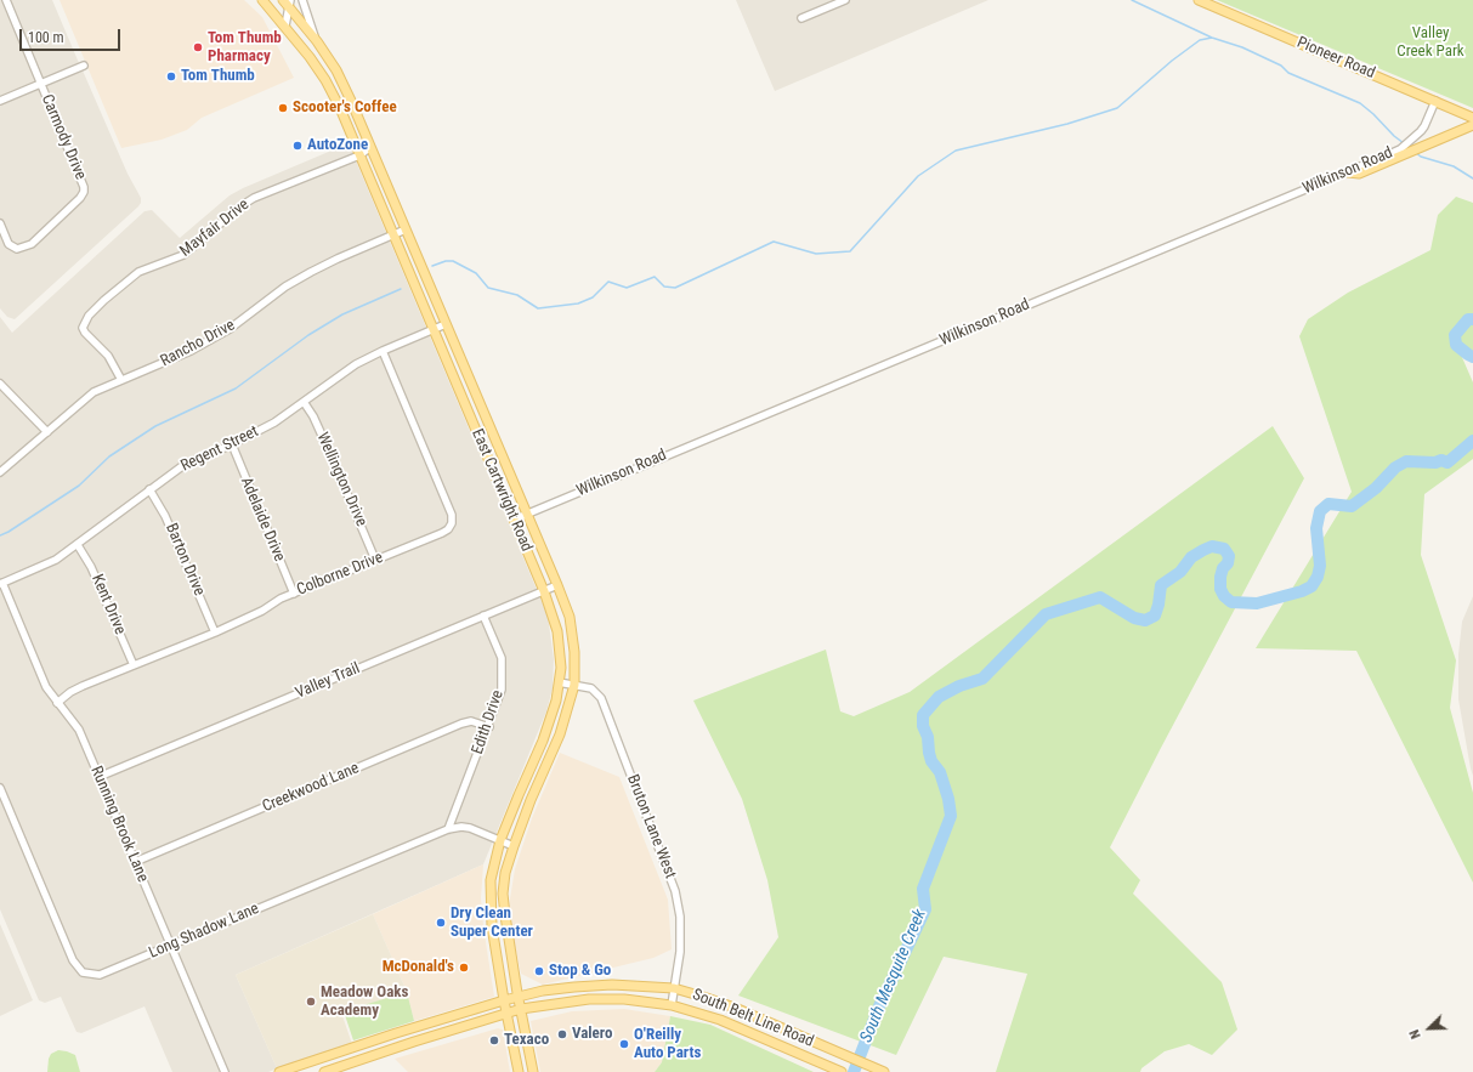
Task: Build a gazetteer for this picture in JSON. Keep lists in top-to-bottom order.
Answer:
{
  "streets": {
    "main road": ["Pioneer Road", "East Cartwright Road", "South Belt Line Road"],
    "street": [
      "Carmody Drive",
      "Wilkinson Road",
      "Mayfair Drive",
      "Rancho Drive",
      "Regent Street",
      "Wellington Drive",
      "Adelaide Drive",
      "Barton Drive",
      "Colborne Drive",
      "Kent Drive",
      "Valley Trail",
      "Edith Drive",
      "Creekwood Lane",
      "Running Brook Lane",
      "Bruton Lane West",
      "Long Shadow Lane"
    ]
  },
  "crossings": [
    ["Pioneer Road", "Wilkinson Road"],
    ["Wilkinson Road", "East Cartwright Road"],
    ["Mayfair Drive", "Rancho Drive"],
    ["Mayfair Drive", "East Cartwright Road"],
    ["Rancho Drive", "East Cartwright Road"],
    ["Regent Street", "Wellington Drive"],
    ["Regent Street", "East Cartwright Road"],
    ["Regent Street", "Adelaide Drive"],
    ["Regent Street", "Barton Drive"],
    ["Regent Street", "Colborne Drive"],
    ["Regent Street", "Kent Drive"],
    ["Regent Street", "Running Brook Lane"],
    ["Wellington Drive", "Colborne Drive"],
    ["East Cartwright Road", "Valley Trail"],
    ["East Cartwright Road", "Bruton Lane West"],
    ["East Cartwright Road", "Long Shadow Lane"],
    ["East Cartwright Road", "South Belt Line Road"],
    ["Adelaide Drive", "Colborne Drive"],
    ["Barton Drive", "Colborne Drive"],
    ["Colborne Drive", "Kent Drive"],
    ["Colborne Drive", "Running Brook Lane"],
    ["Valley Trail", "Edith Drive"],
    ["Valley Trail", "Running Brook Lane"],
    ["Edith Drive", "Creekwood Lane"],
    ["Edith Drive", "Long Shadow Lane"],
    ["Creekwood Lane", "Running Brook Lane"],
    ["Running Brook Lane", "Long Shadow Lane"],
    ["Bruton Lane West", "South Belt Line Road"]
  ],
  "water": ["South Mesquite Creek"],
  "parks": ["Valley Creek Park"],
  "places": [
    "Tom Thumb Pharmacy",
    "Tom Thumb",
    "Scooter's Coffee",
    "AutoZone",
    "Dry Clean Super Center",
    "McDonald's",
    "Stop & Go",
    "Meadow Oaks Academy",
    "Valero",
    "Texaco",
    "O'Reilly Auto Parts"
  ],
  "scale_bar": "100 m",
  "north": "bottom left"
}
